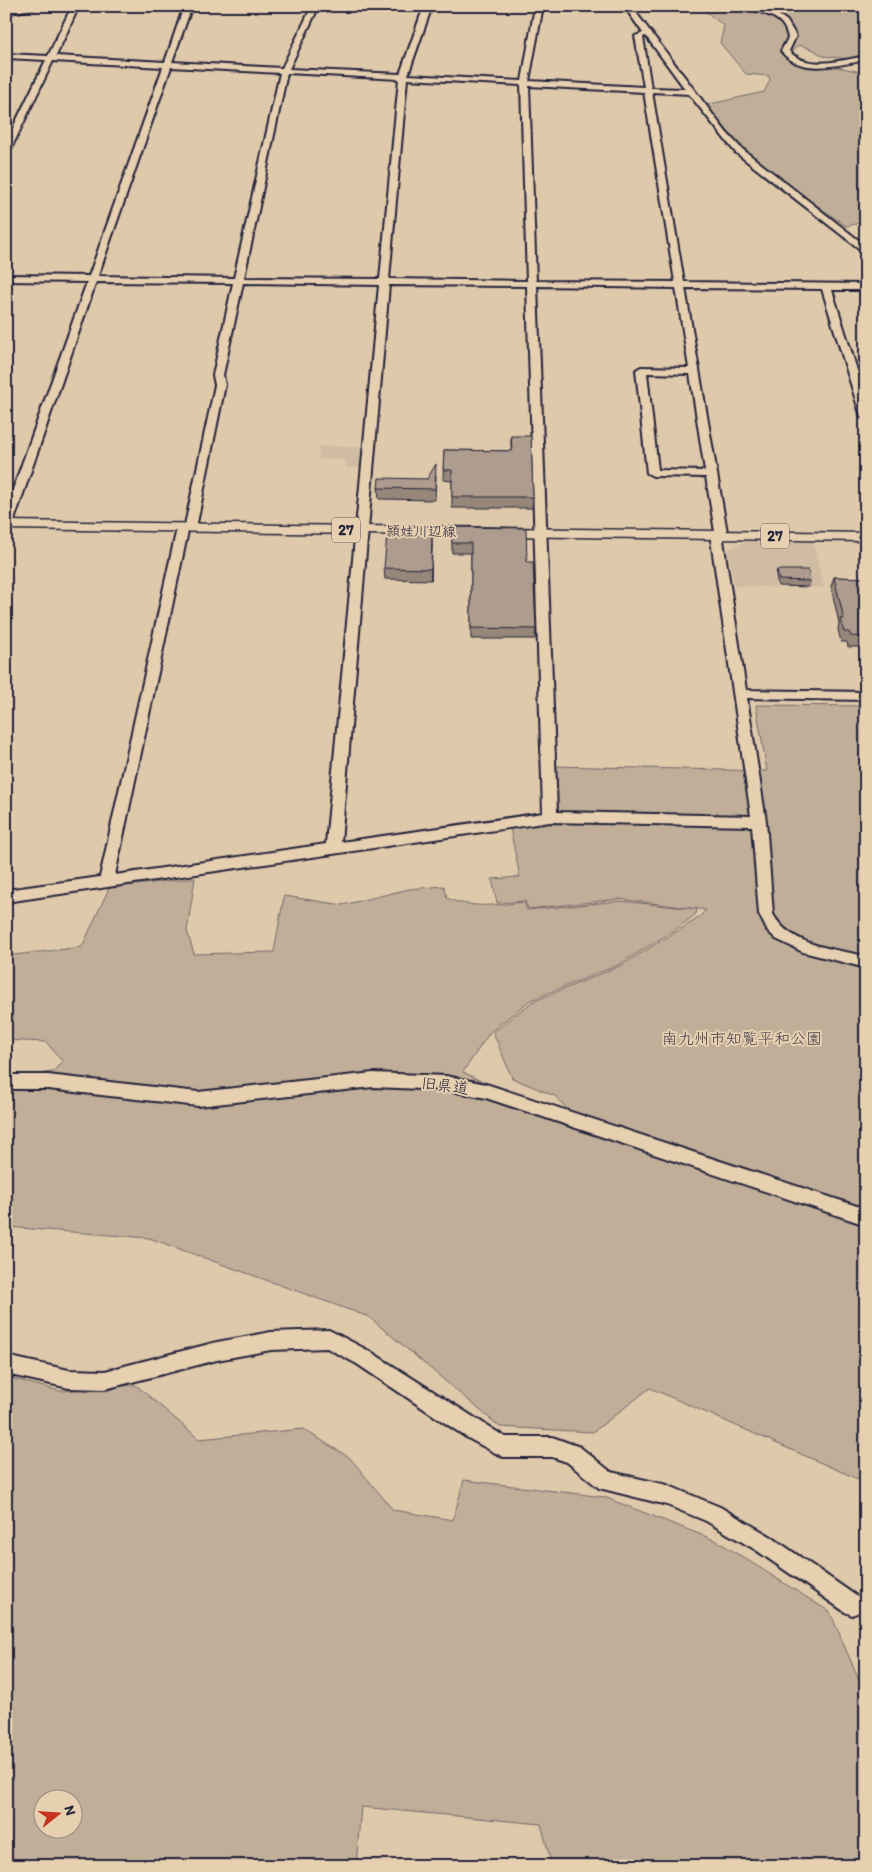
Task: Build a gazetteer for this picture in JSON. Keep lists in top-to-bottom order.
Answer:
{
  "streets": {
    "main road": ["27", "頴娃川辺線"],
    "street": ["旧県道"]
  },
  "parks": ["南九州市知覧平和公園"],
  "north": "right"
}
